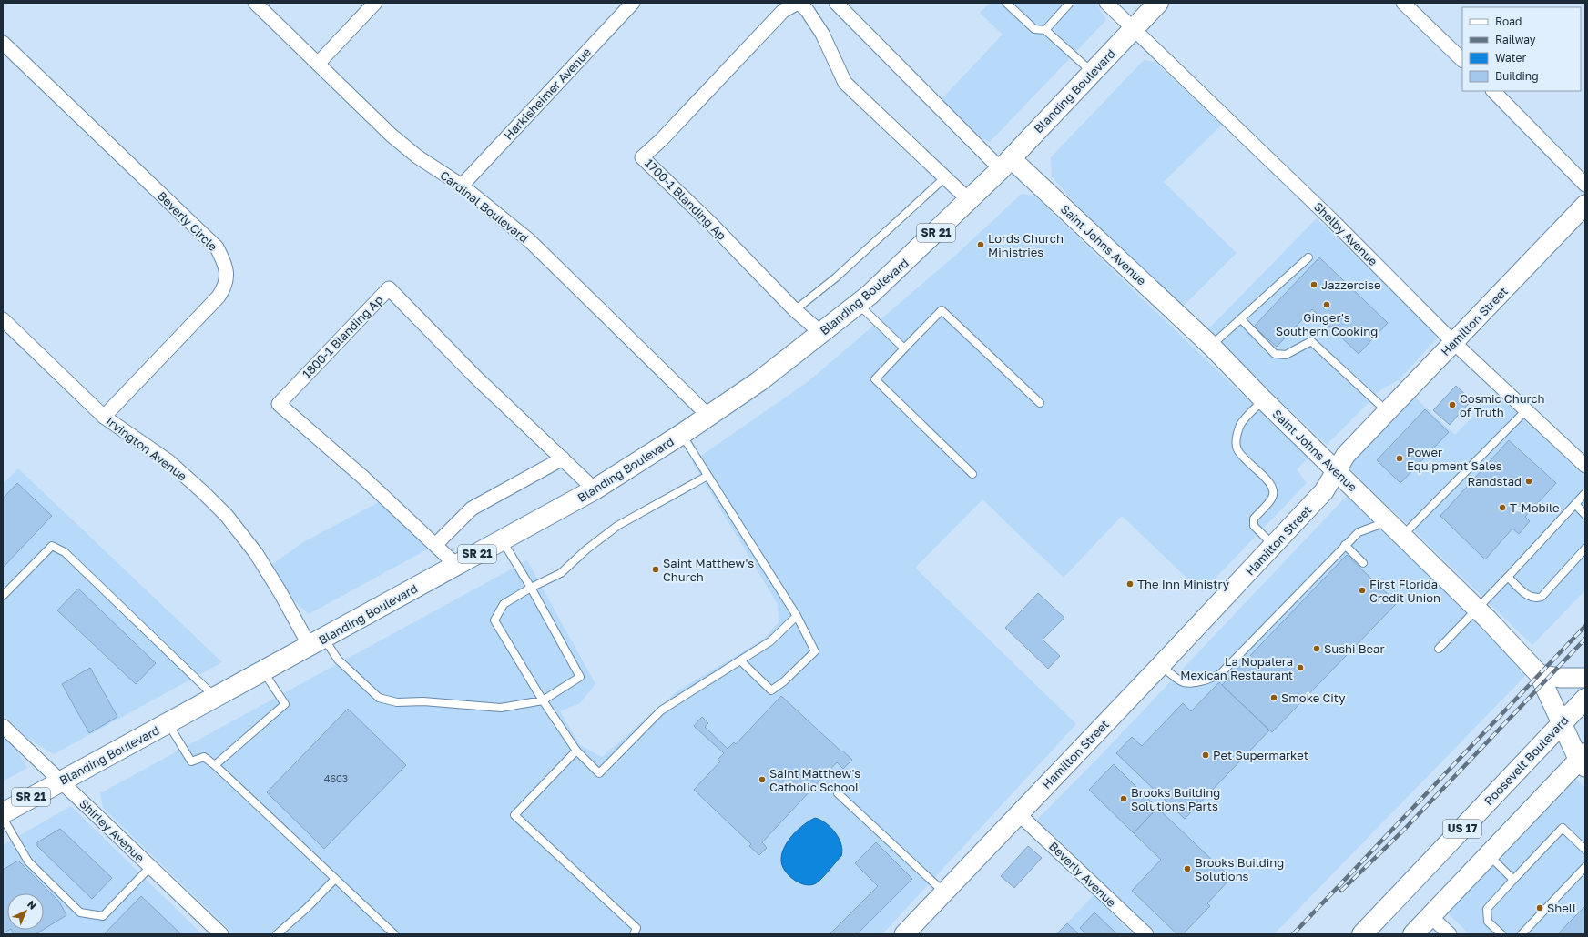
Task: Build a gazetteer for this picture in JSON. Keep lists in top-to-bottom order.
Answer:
{
  "streets": {
    "main road": [
      "Blanding Boulevard",
      "SR 21",
      "Roosevelt Boulevard",
      "US 17"
    ],
    "street": [
      "Harkisheimer Avenue",
      "1700-1 Blanding Ap",
      "Cardinal Boulevard",
      "Beverly Circle",
      "Shelby Avenue",
      "Saint Johns Avenue",
      "Hamilton Street",
      "1800-1 Blanding Ap",
      "Irvington Avenue",
      "Shirley Avenue",
      "Beverly Avenue"
    ]
  },
  "crossings": [
    ["Blanding Boulevard", "1700-1 Blanding Ap"],
    ["Blanding Boulevard", "Cardinal Boulevard"],
    ["Blanding Boulevard", "Shelby Avenue"],
    ["Blanding Boulevard", "Saint Johns Avenue"],
    ["Blanding Boulevard", "1800-1 Blanding Ap"],
    ["Blanding Boulevard", "Irvington Avenue"],
    ["Blanding Boulevard", "Shirley Avenue"],
    ["Harkisheimer Avenue", "Cardinal Boulevard"],
    ["Beverly Circle", "Irvington Avenue"],
    ["Shelby Avenue", "Hamilton Street"],
    ["Saint Johns Avenue", "Hamilton Street"],
    ["Saint Johns Avenue", "Roosevelt Boulevard"],
    ["Saint Johns Avenue", "US 17"],
    ["Hamilton Street", "Beverly Avenue"]
  ],
  "places": [
    "Lords Church Ministries",
    "Jazzercise",
    "Ginger's Southern Cooking",
    "Cosmic Church of Truth",
    "Power Equipment Sales",
    "Randstad",
    "T-Mobile",
    "Saint Matthew's Church",
    "The Inn Ministry",
    "First Florida Credit Union",
    "Sushi Bear",
    "La Nopalera Mexican Restaurant",
    "Smoke City",
    "Pet Supermarket",
    "Saint Matthew's Catholic School",
    "Brooks Building Solutions Parts",
    "Brooks Building Solutions",
    "Shell"
  ],
  "house_numbers": ["4603"],
  "legend": [
    "Road",
    "Railway",
    "Water",
    "Building"
  ],
  "north": "top right"
}
